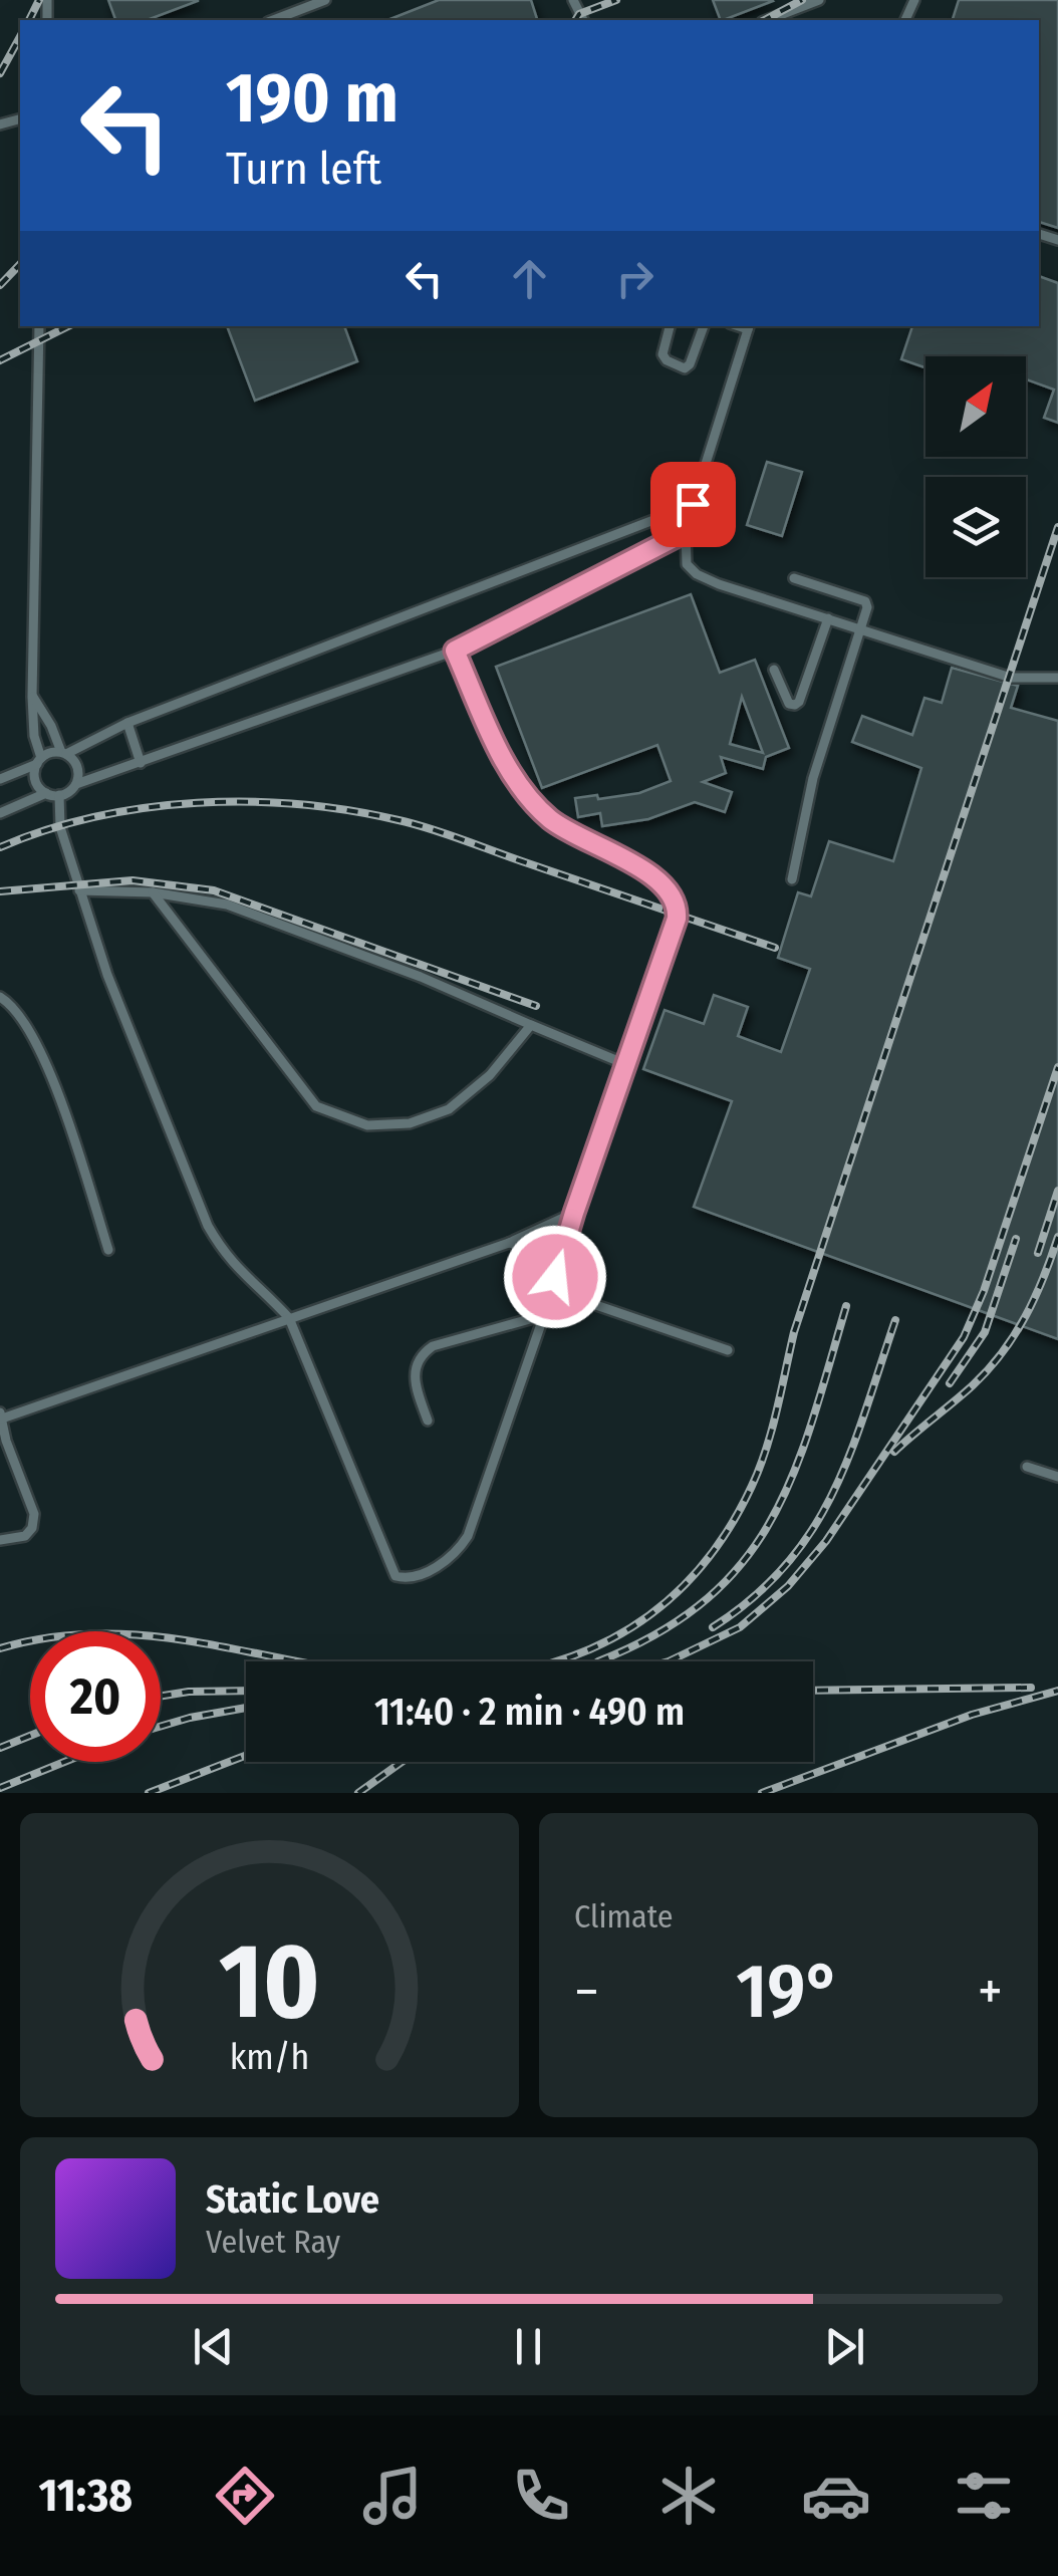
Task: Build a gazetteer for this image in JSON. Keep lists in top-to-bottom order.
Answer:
{
  "north": "top right",
  "page": {
    "turn": ["190 m", "Turn left"],
    "limit": "20",
    "trip": "11:40 · 2 min · 490 m",
    "tile": "Climate",
    "heat": ["−", "19°", "+"],
    "song": ["Static Love", "Velvet Ray"],
    "tabs": "11:38",
    "gauge": ["10", "km/h"]
  }
}
